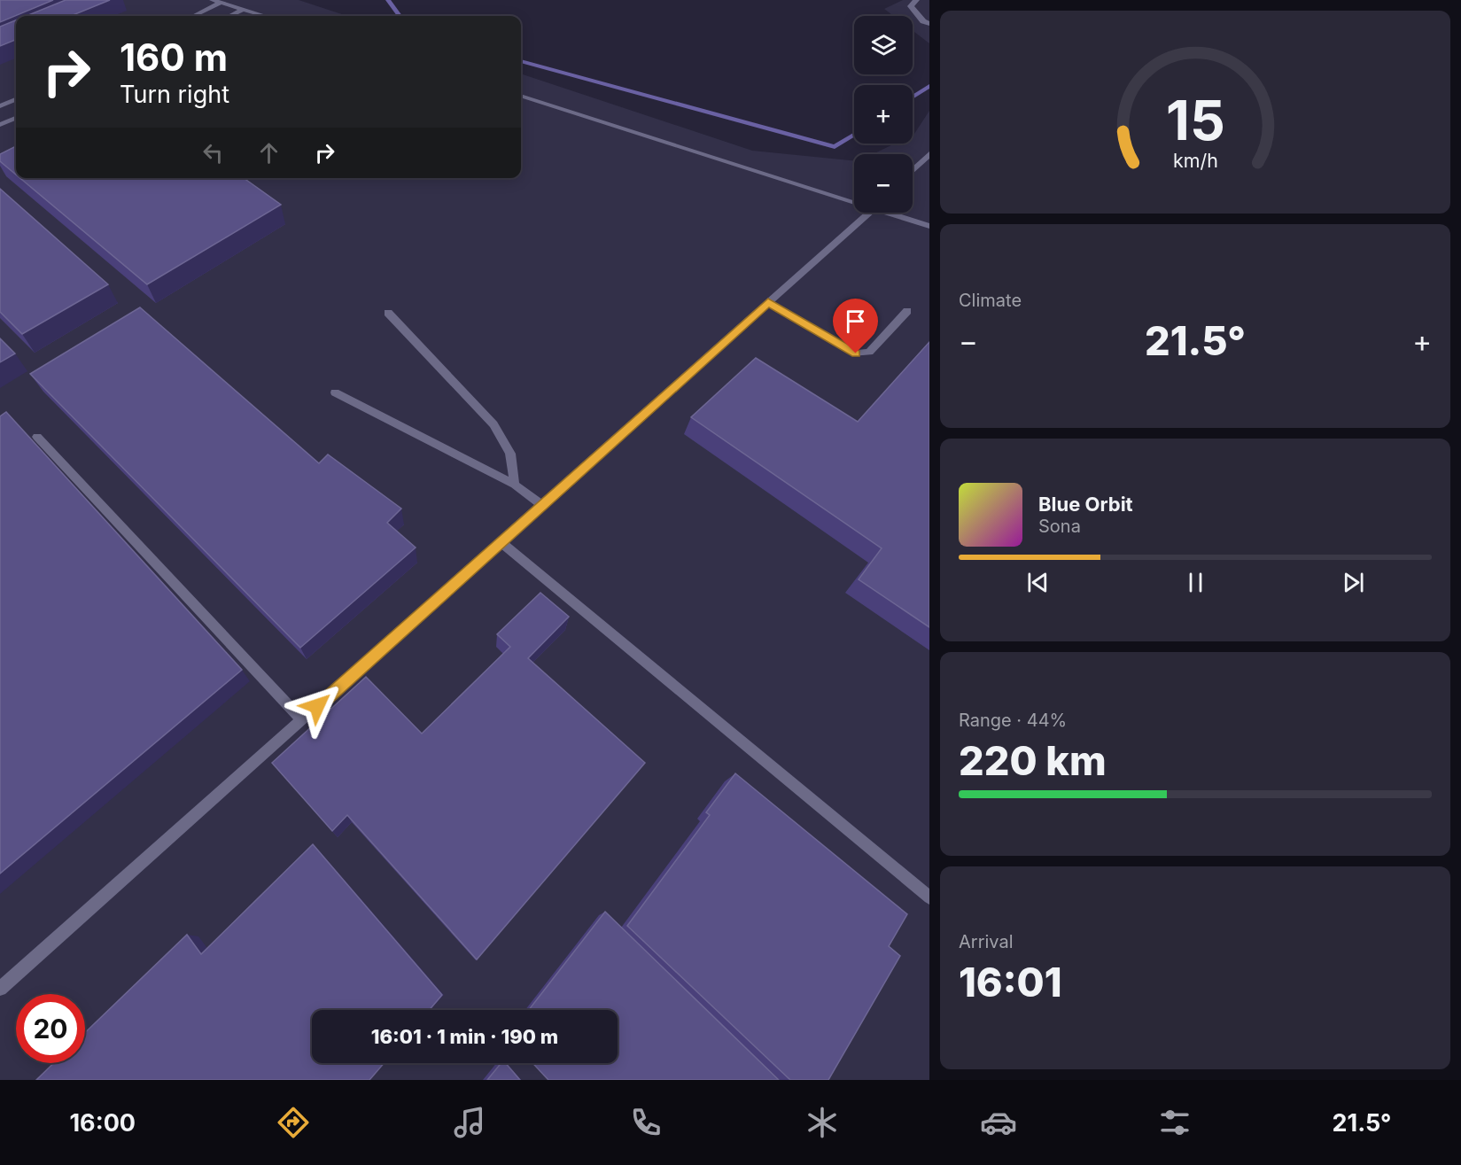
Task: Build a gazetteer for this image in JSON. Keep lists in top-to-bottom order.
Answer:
{
  "page": {
    "map_buttons": ["+", "−"],
    "turn": ["160 m", "Turn right"],
    "tile": [
      "Climate",
      ["Range · 44%", "220 km"],
      ["Arrival", "16:01"]
    ],
    "heat": ["−", "21.5°", "+"],
    "song": ["Blue Orbit", "Sona"],
    "limit": "20",
    "trip": "16:01 · 1 min · 190 m",
    "tabs": ["16:00", "21.5°"],
    "gauge": ["15", "km/h"]
  }
}
